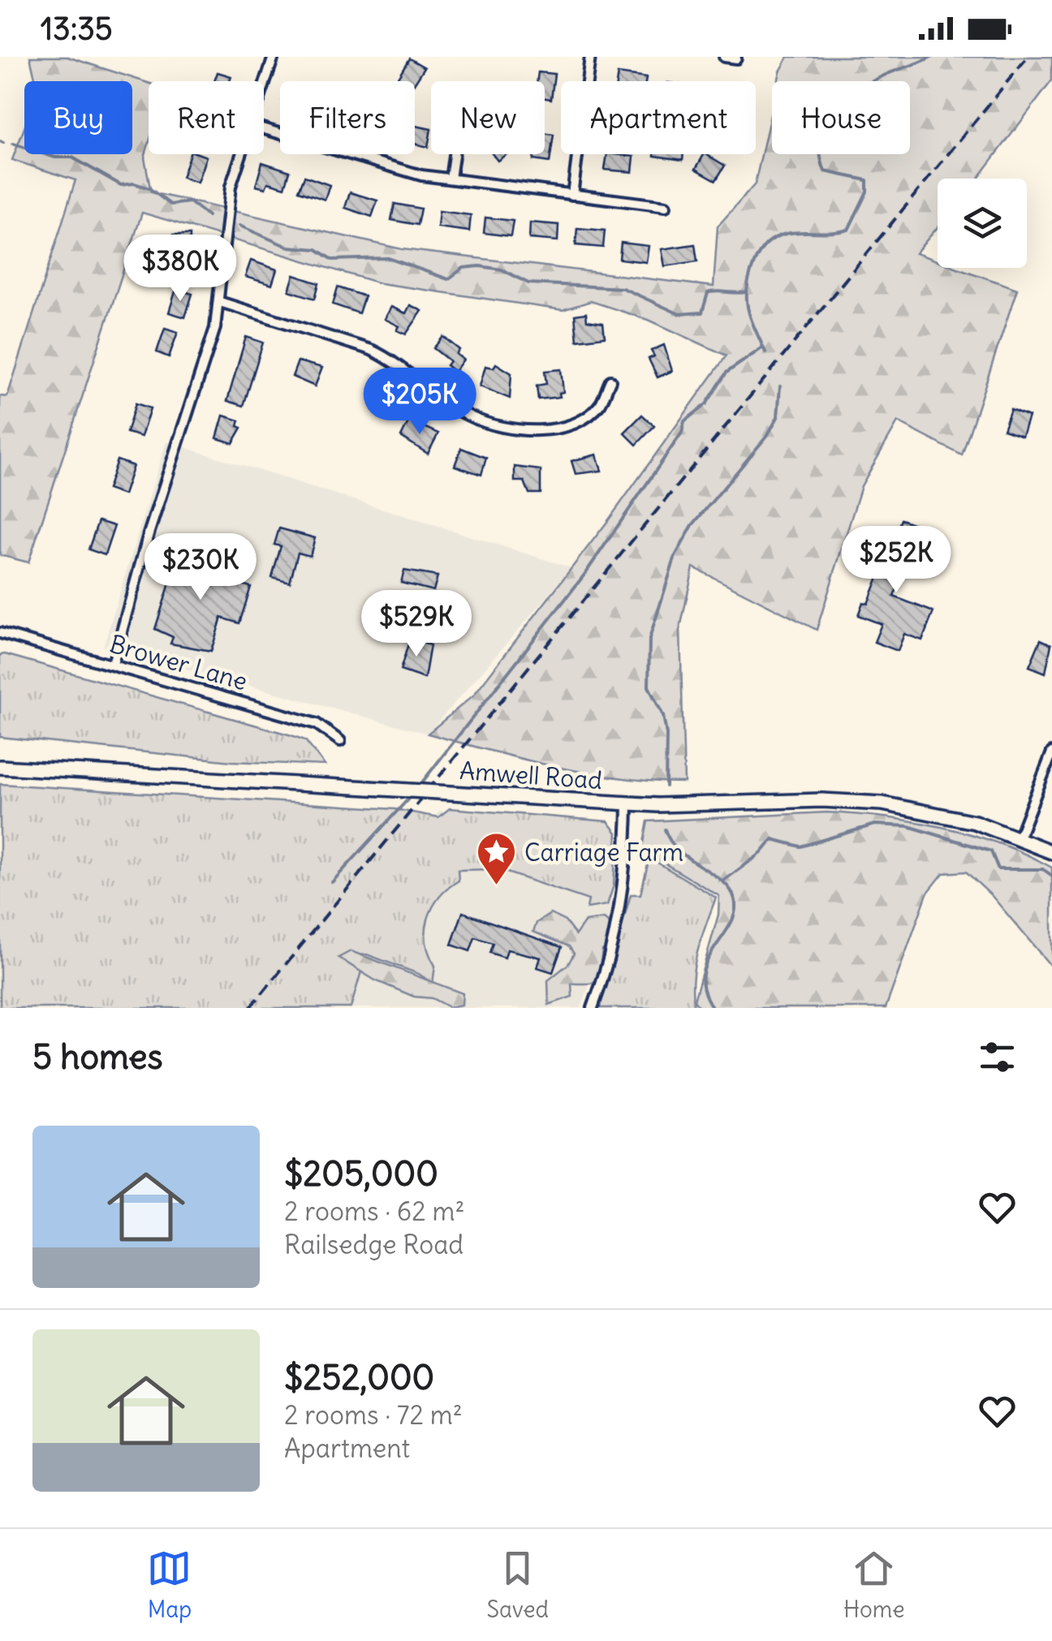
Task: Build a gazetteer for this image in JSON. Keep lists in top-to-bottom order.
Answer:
{
  "streets": {
    "main road": ["Amwell Road"],
    "street": ["Brower Lane"]
  },
  "places": {
    "place": ["Carriage Farm"]
  },
  "page": {
    "status": "13:35",
    "chip": [
      "Buy",
      "Rent",
      "Filters",
      "New",
      "Apartment",
      "House"
    ],
    "price": [
      "$380K",
      "$205K",
      "$252K",
      "$230K",
      "$529K"
    ],
    "heading": "5 homes",
    "list": [
      {
        "name": "$205,000",
        "note": "2 rooms · 62 m² · Railsedge Road"
      },
      {
        "name": "$252,000",
        "note": "2 rooms · 72 m² · Apartment"
      }
    ],
    "tabs": ["Map", "Saved", "Home"]
  }
}
